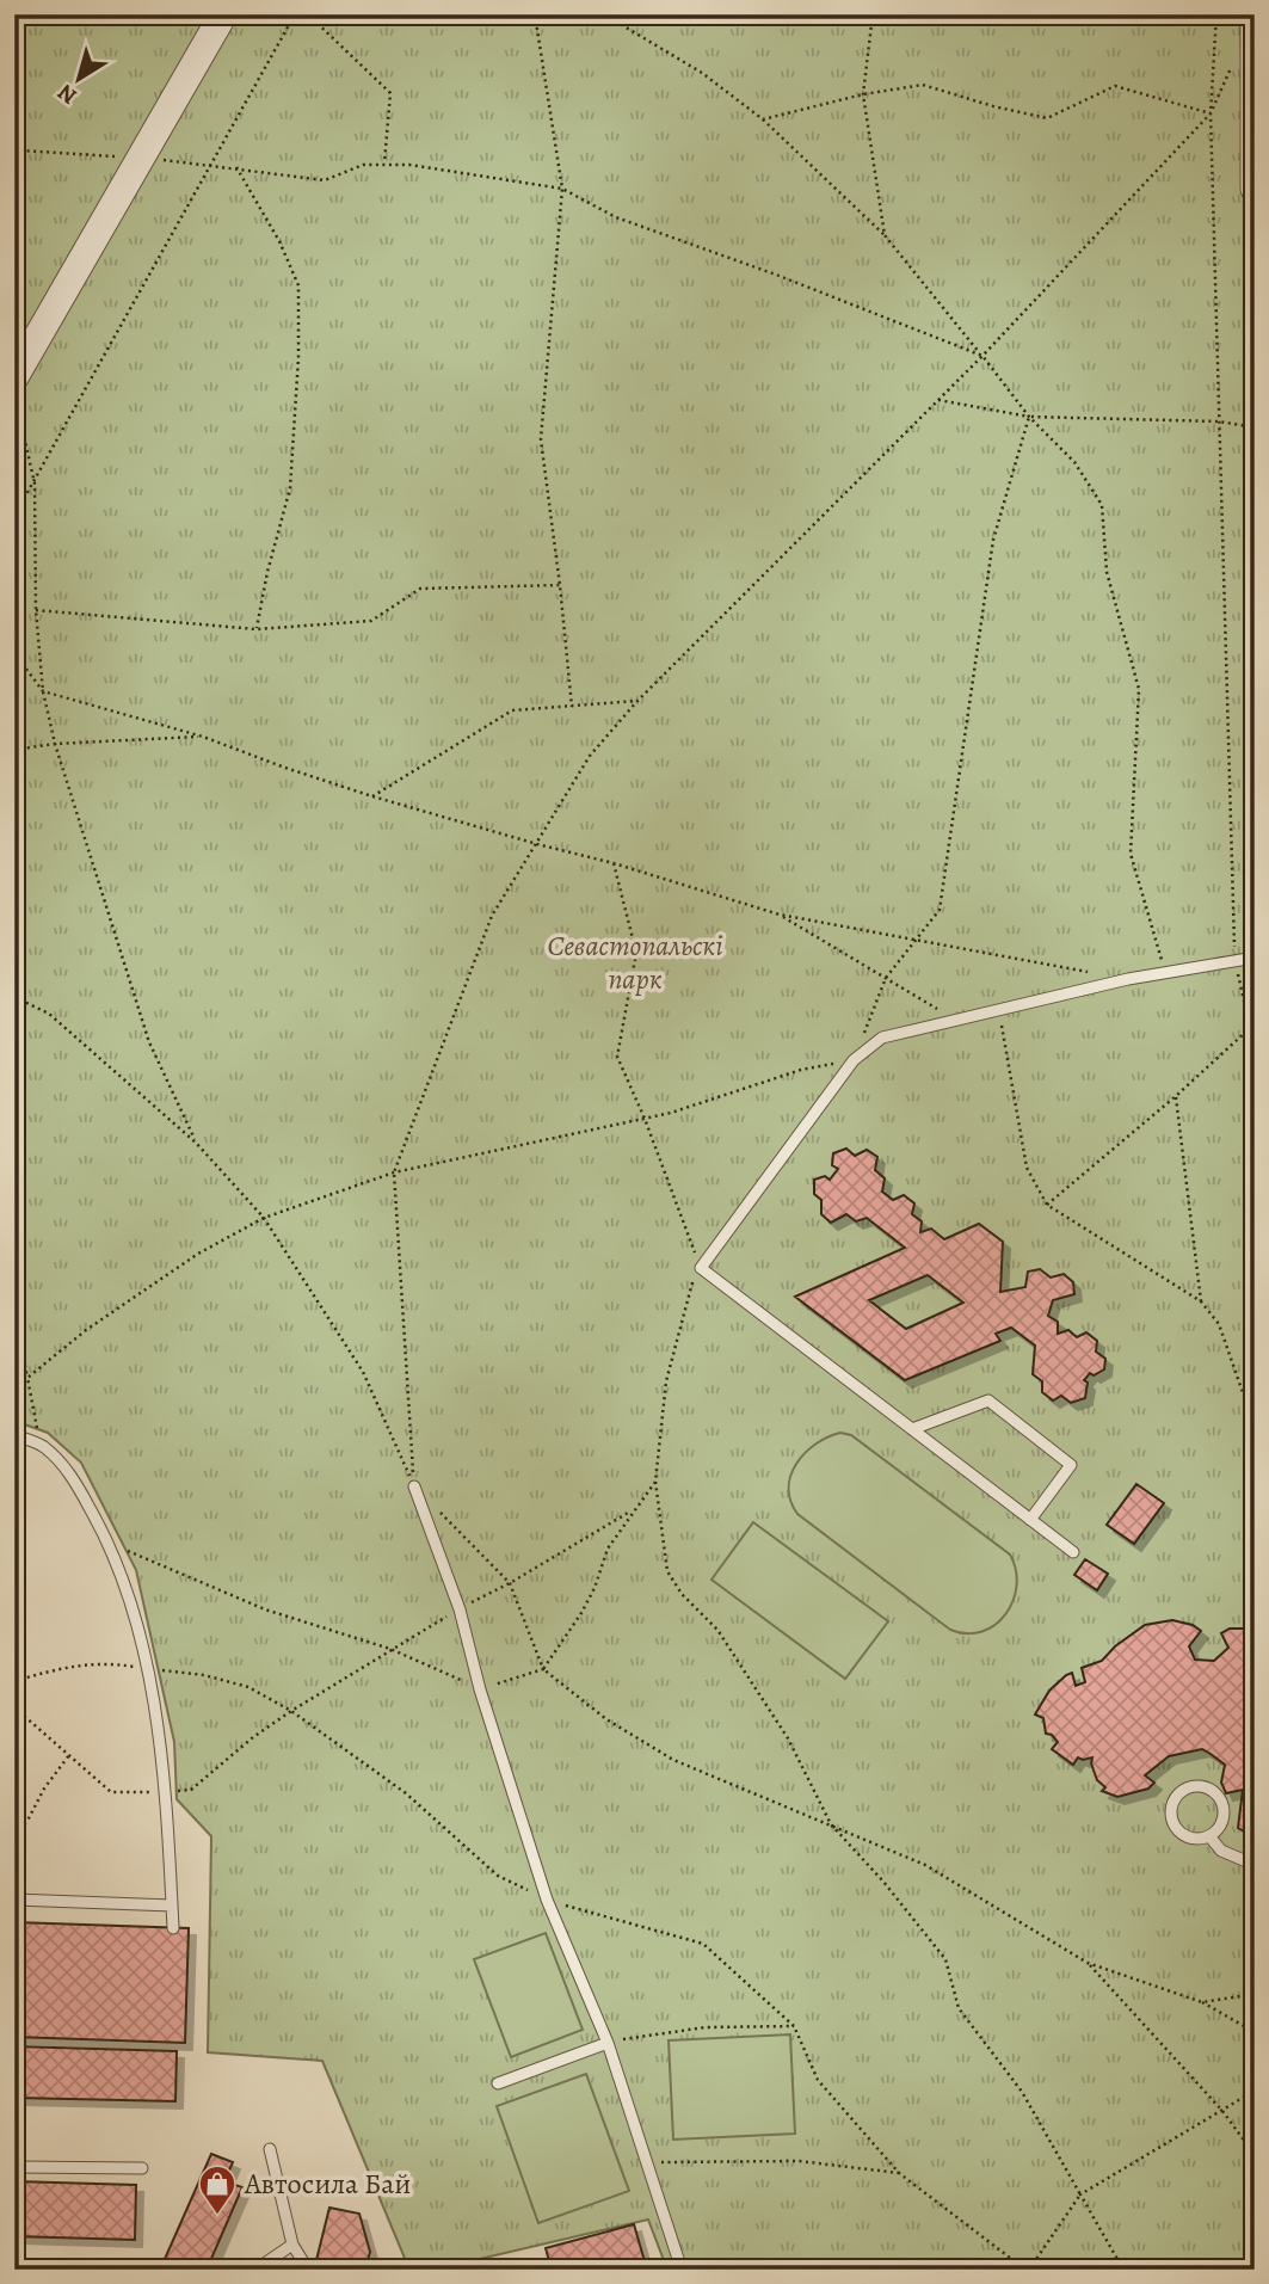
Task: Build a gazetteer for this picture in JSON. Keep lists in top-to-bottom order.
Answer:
{
  "parks": ["Севастопальскі парк"],
  "places": {
    "shop": ["Автосила Бай"]
  },
  "north": "bottom left"
}
